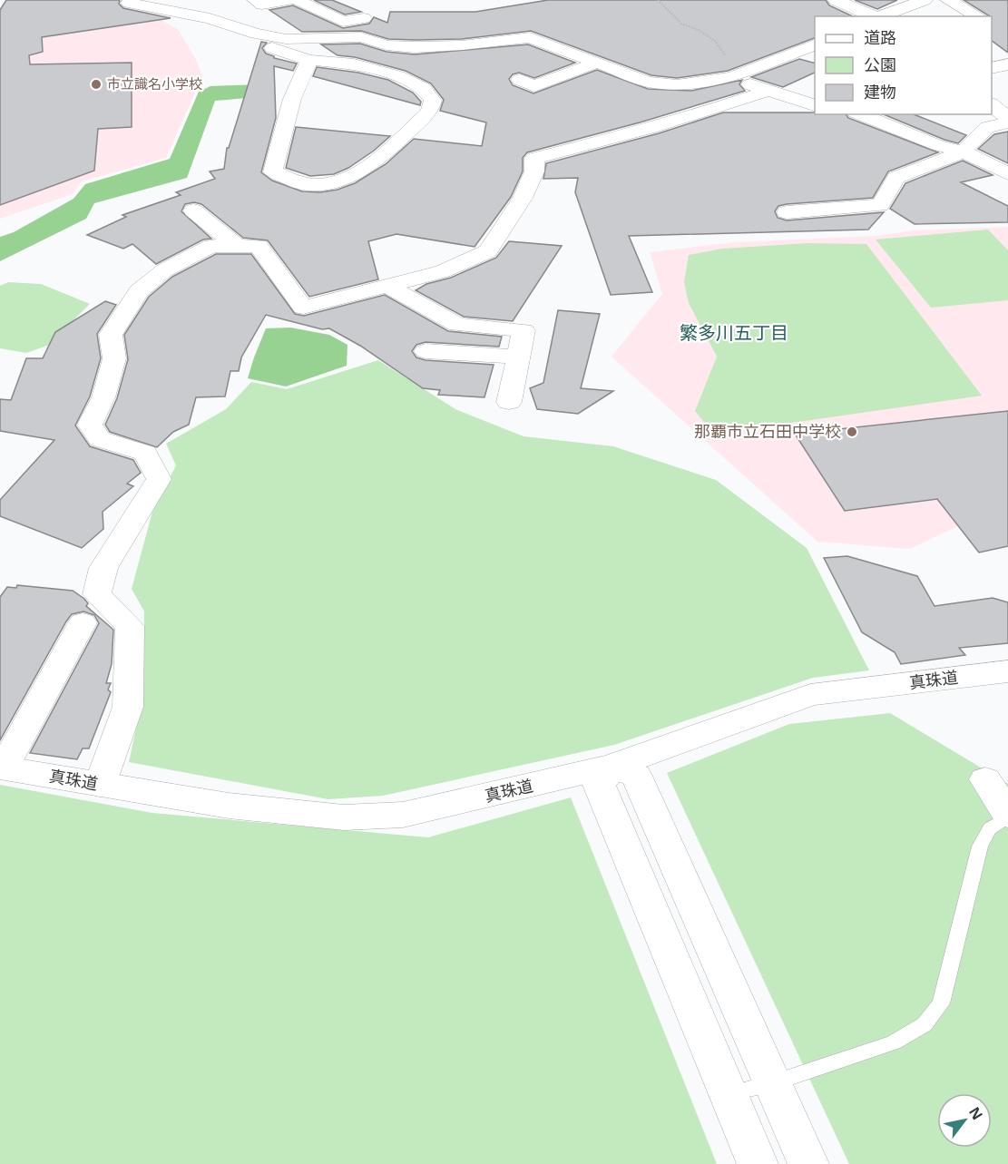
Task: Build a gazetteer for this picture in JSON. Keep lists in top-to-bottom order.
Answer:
{
  "streets": {
    "street": ["真珠道"]
  },
  "districts": ["繁多川五丁目"],
  "places": ["市立識名小学校", "那覇市立石田中学校"],
  "legend": ["道路", "公園", "建物"],
  "north": "top right"
}
